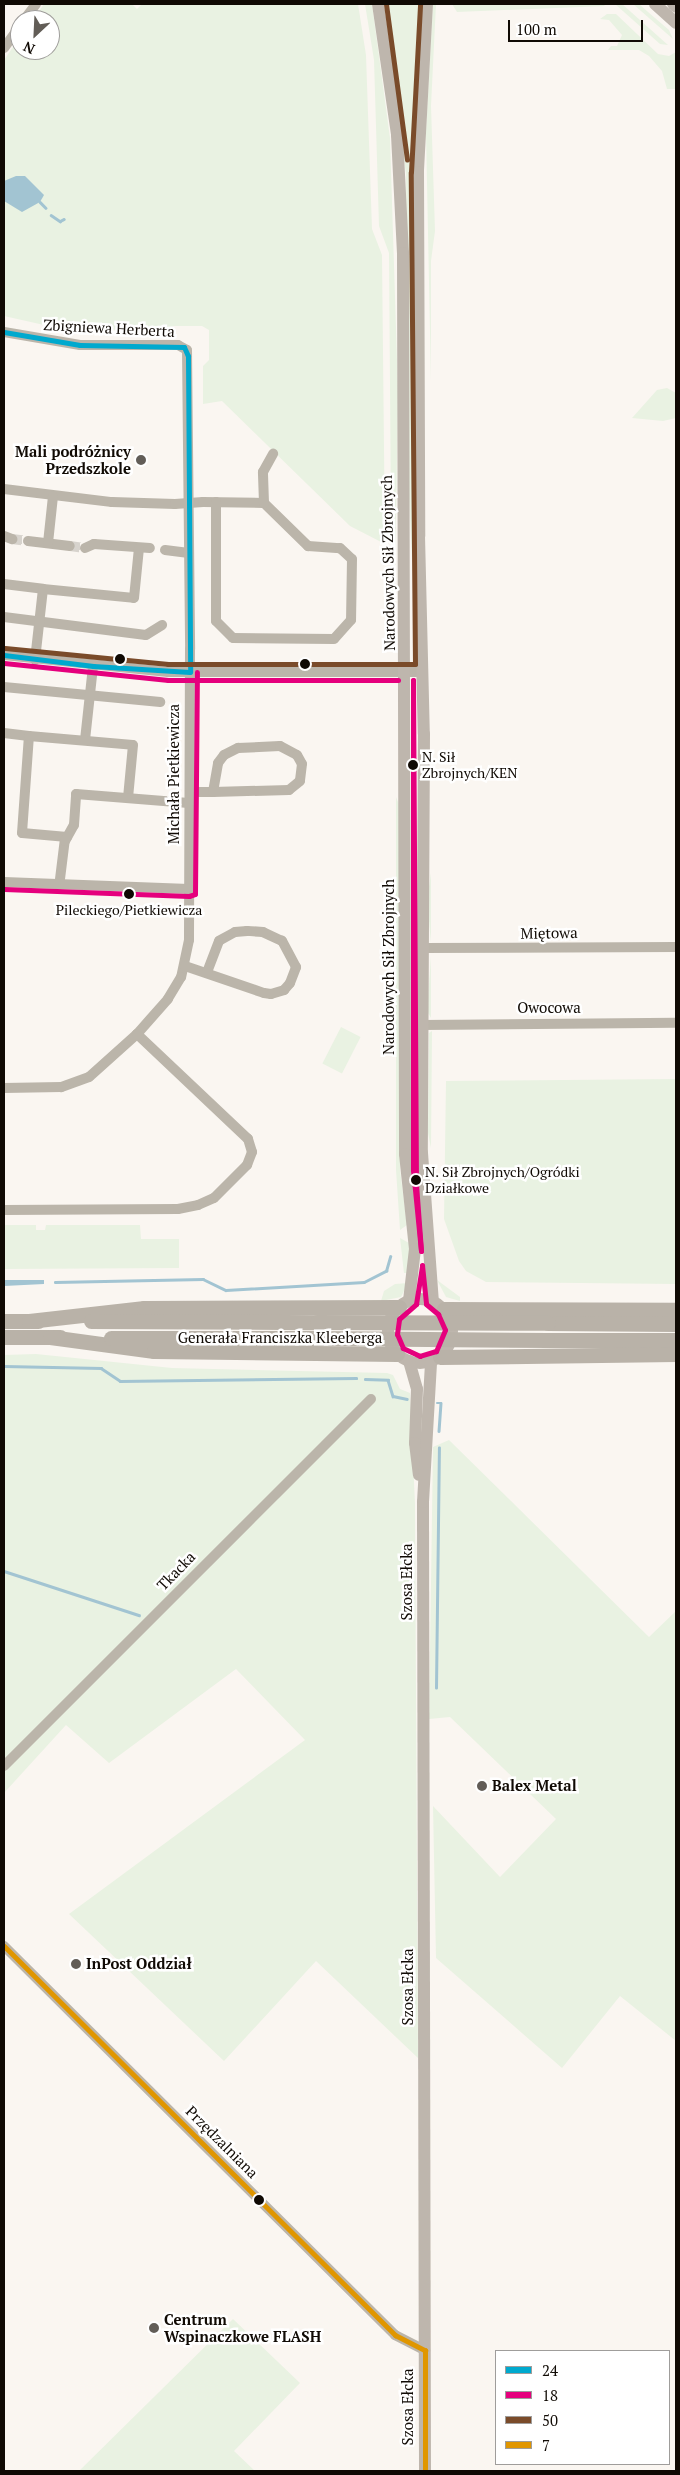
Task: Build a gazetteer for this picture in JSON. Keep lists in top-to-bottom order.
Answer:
{
  "streets": {
    "highway": ["Generała Franciszka Kleeberga"],
    "main road": ["Narodowych Sił Zbrojnych", "Szosa Ełcka"],
    "street": [
      "Zbigniewa Herberta",
      "Michała Pietkiewicza",
      "Miętowa",
      "Owocowa",
      "Tkacka",
      "Przędzalniana"
    ]
  },
  "crossings": [
    ["Zbigniewa Herberta", "Michała Pietkiewicza"],
    ["Narodowych Sił Zbrojnych", "Szosa Ełcka"],
    ["Szosa Ełcka", "Przędzalniana"]
  ],
  "places": [
    "Mali podróżnicy Przedszkole",
    "N. Sił Zbrojnych/KEN",
    "Pileckiego/Pietkiewicza",
    "N. Sił Zbrojnych/Ogródki Działkowe",
    "Balex Metal",
    "InPost Oddział",
    "Centrum Wspinaczkowe FLASH"
  ],
  "lines": [
    "transit line 50",
    "transit line 24",
    "transit line 18",
    "transit line 7"
  ],
  "legend": [
    "24",
    "18",
    "50",
    "7"
  ],
  "scale_bar": "100 m",
  "north": "bottom left"
}
